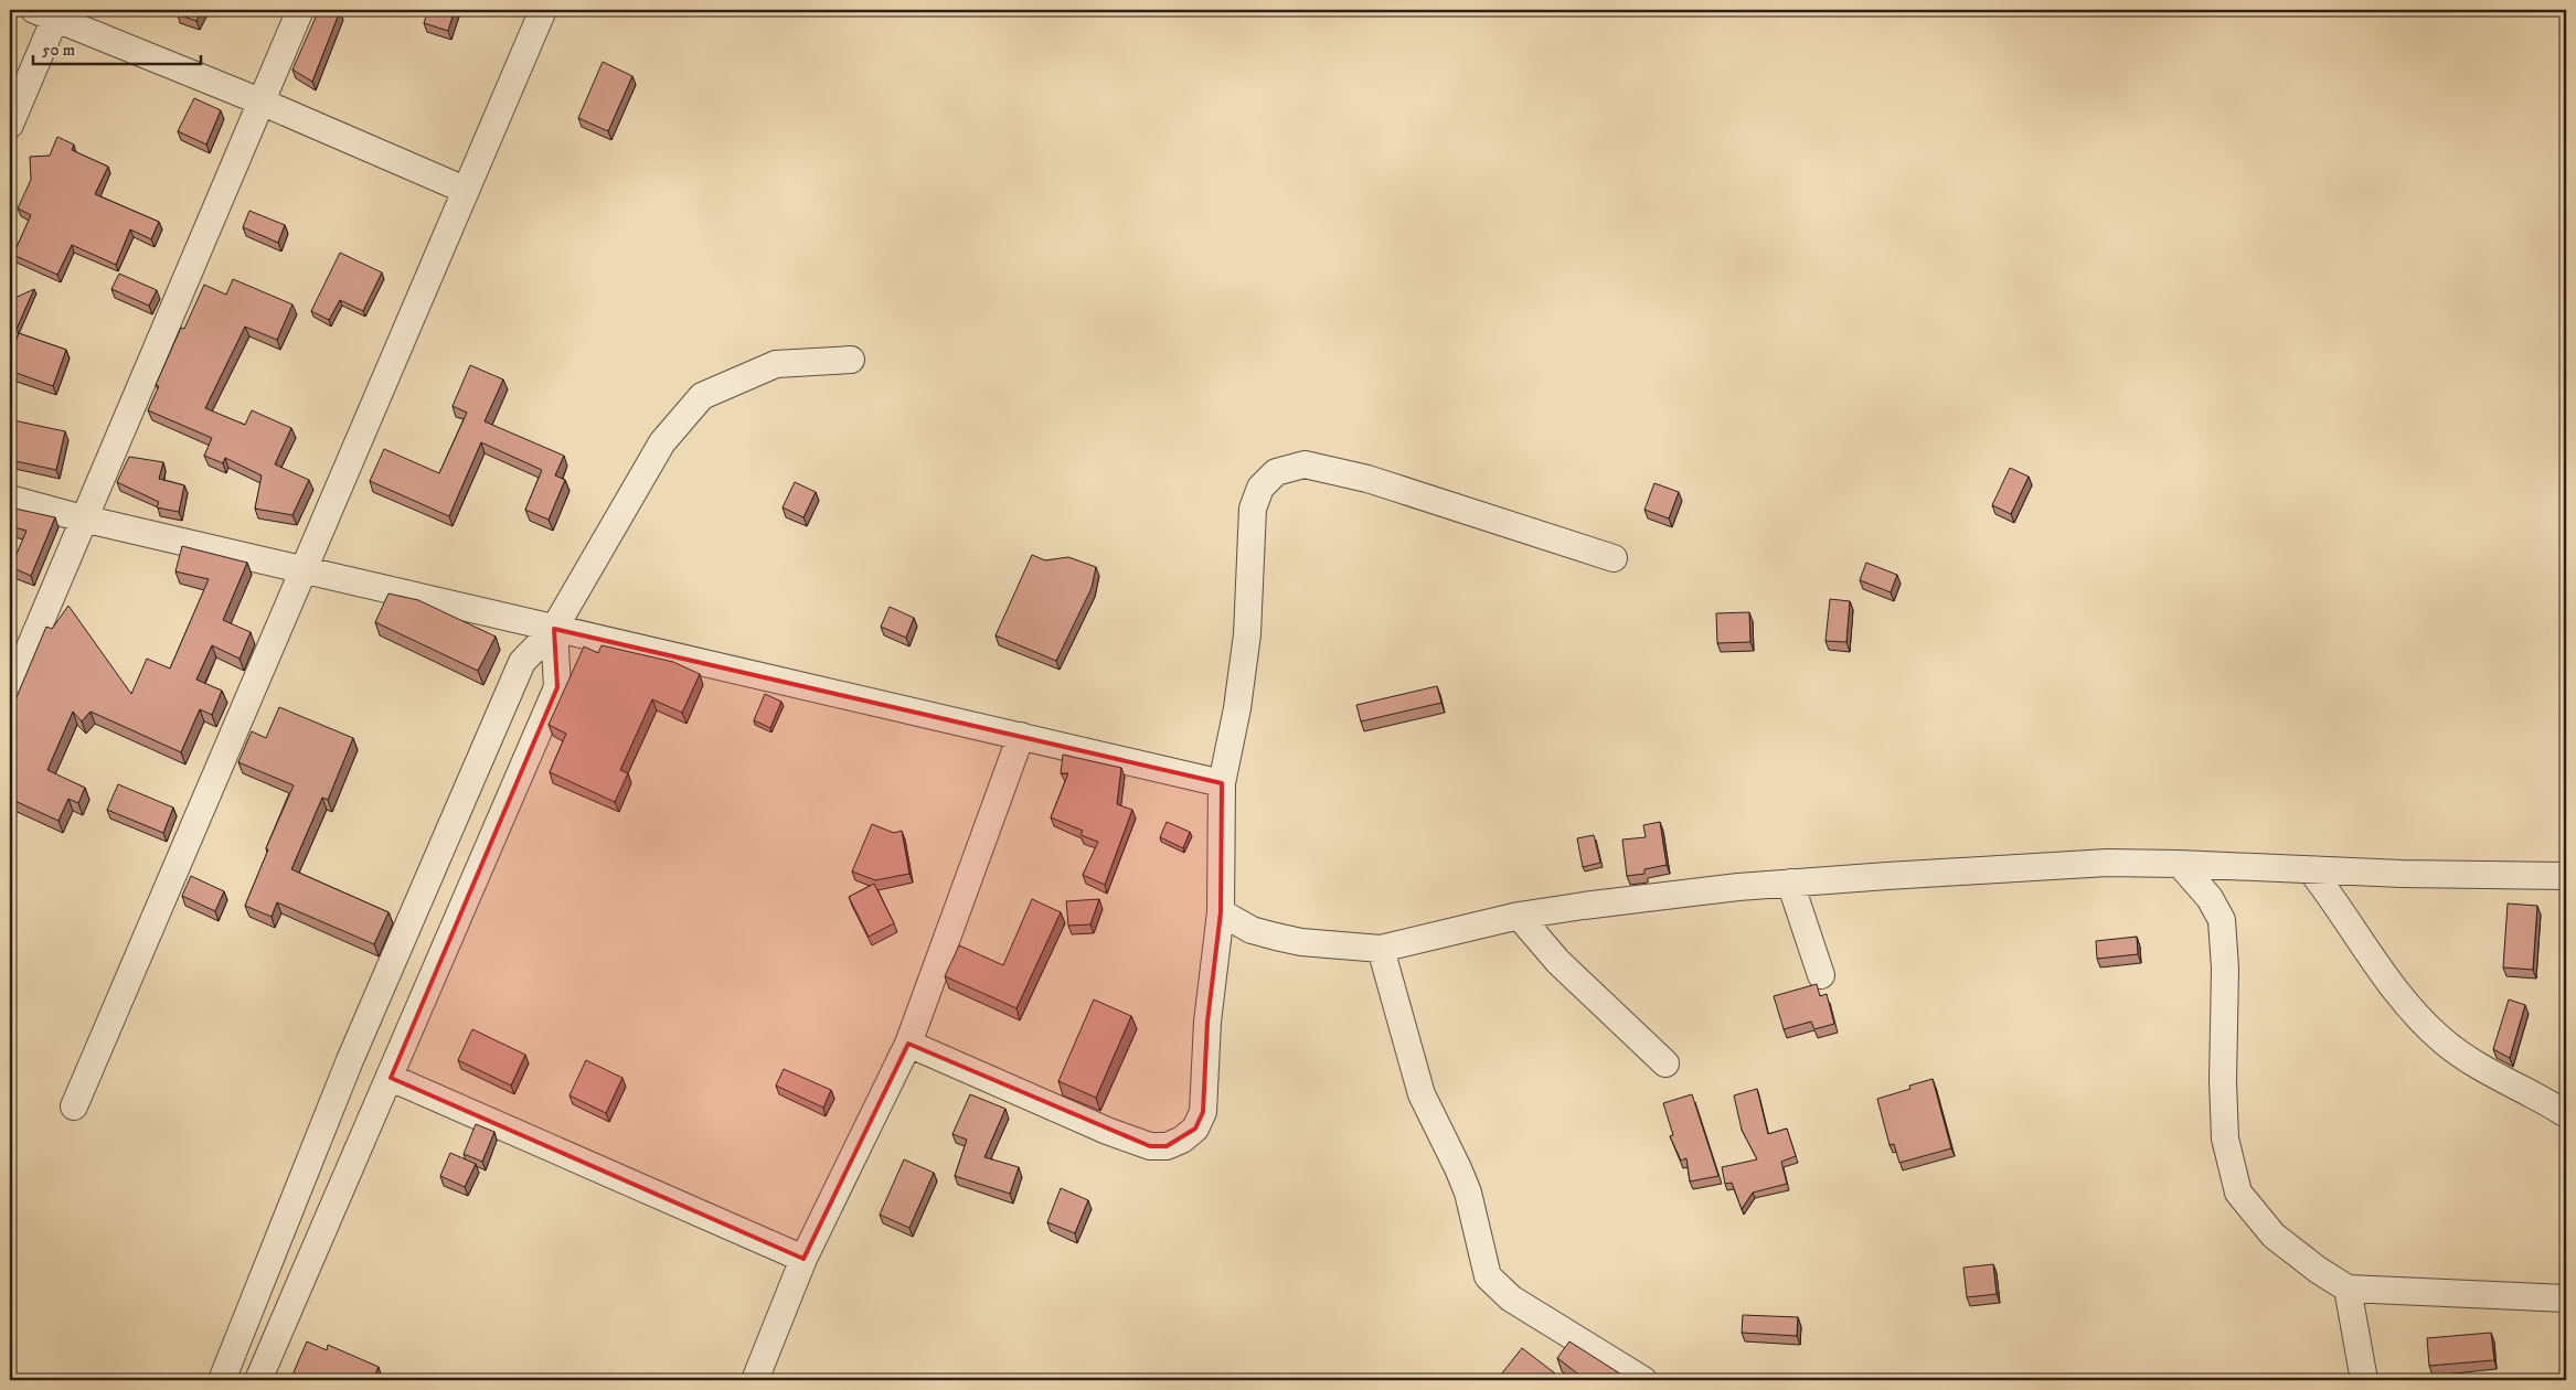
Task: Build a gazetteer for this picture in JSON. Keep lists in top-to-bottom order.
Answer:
{
  "scale_bar": "50 m"
}
